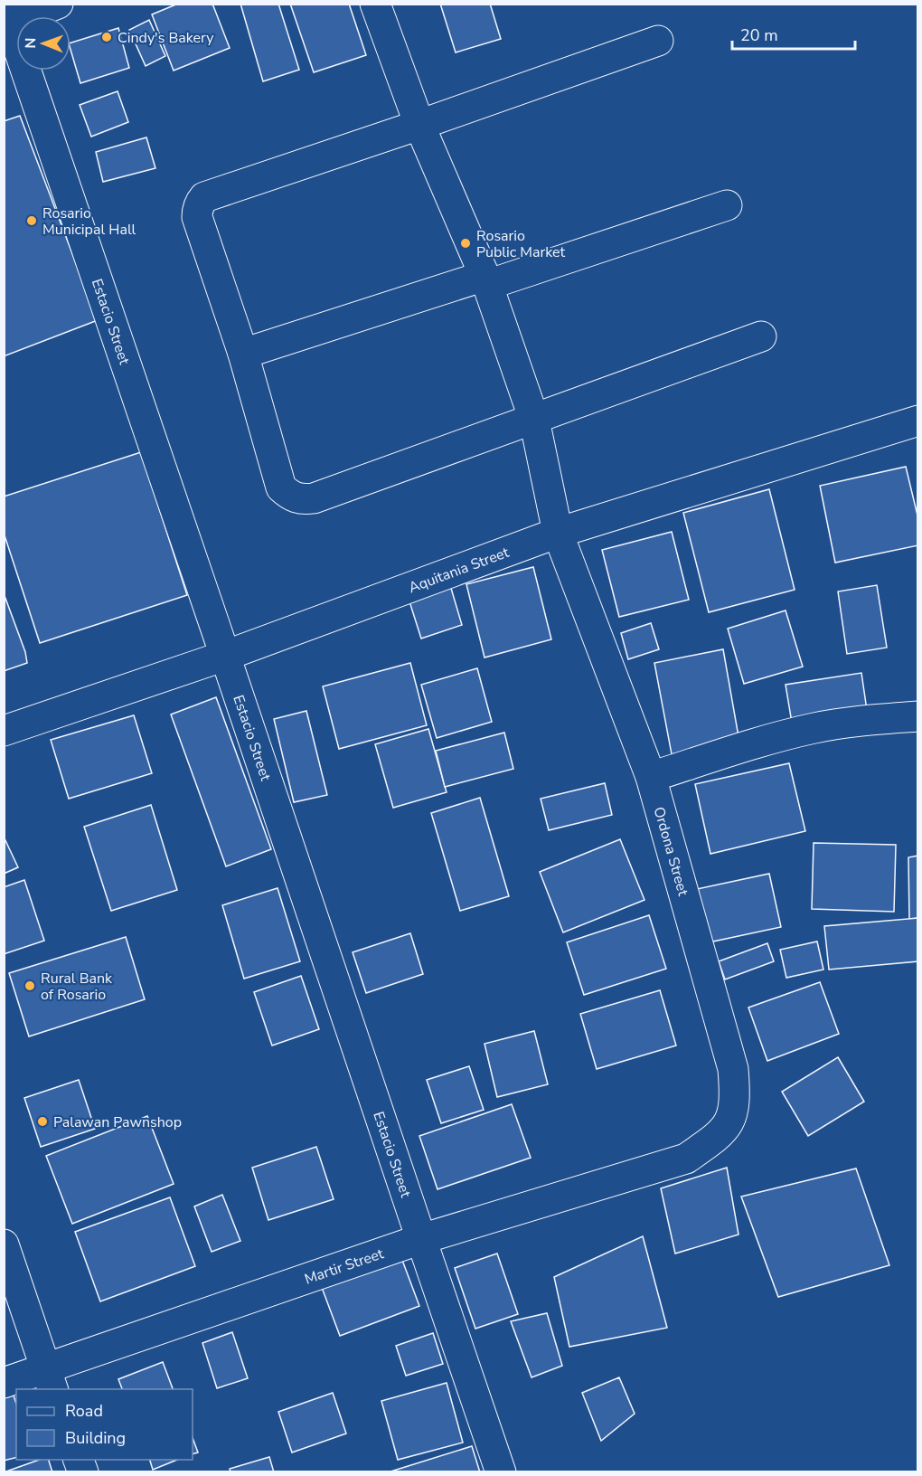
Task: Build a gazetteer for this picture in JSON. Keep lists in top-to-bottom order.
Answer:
{
  "streets": {
    "main road": [
      "Estacio Street",
      "Aquitania Street",
      "Ordona Street",
      "Martir Street"
    ]
  },
  "crossings": [
    ["Estacio Street", "Aquitania Street"],
    ["Estacio Street", "Martir Street"],
    ["Aquitania Street", "Ordona Street"],
    ["Ordona Street", "Martir Street"]
  ],
  "places": [
    "Cindy's Bakery",
    "Rosario Municipal Hall",
    "Rosario Public Market",
    "Rural Bank of Rosario",
    "Palawan Pawnshop"
  ],
  "legend": ["Road", "Building"],
  "scale_bar": "20 m",
  "north": "left"
}
